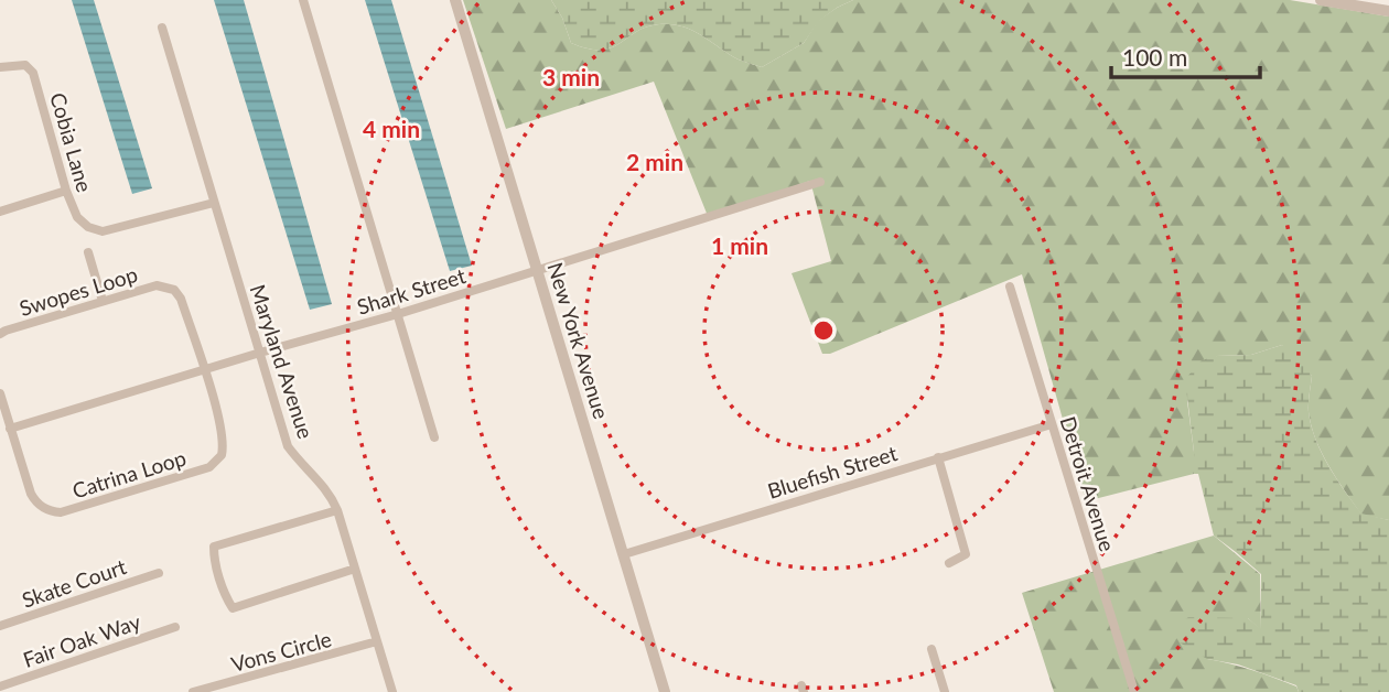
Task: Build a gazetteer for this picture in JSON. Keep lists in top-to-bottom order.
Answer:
{
  "streets": {
    "street": [
      "Cobia Lane",
      "Swopes Loop",
      "Shark Street",
      "New York Avenue",
      "Maryland Avenue",
      "Bluefish Street",
      "Catrina Loop",
      "Detroit Avenue",
      "Skate Court",
      "Fair Oak Way",
      "Vons Circle"
    ]
  },
  "crossings": [
    ["Cobia Lane", "Maryland Avenue"],
    ["Swopes Loop", "Shark Street"],
    ["Swopes Loop", "Catrina Loop"],
    ["Shark Street", "New York Avenue"],
    ["Shark Street", "Maryland Avenue"],
    ["Shark Street", "Catrina Loop"],
    ["New York Avenue", "Bluefish Street"],
    ["Maryland Avenue", "Vons Circle"],
    ["Bluefish Street", "Detroit Avenue"]
  ],
  "scale_bar": "100 m",
  "rings": [
    "3 min",
    "4 min",
    "2 min",
    "1 min"
  ]
}
